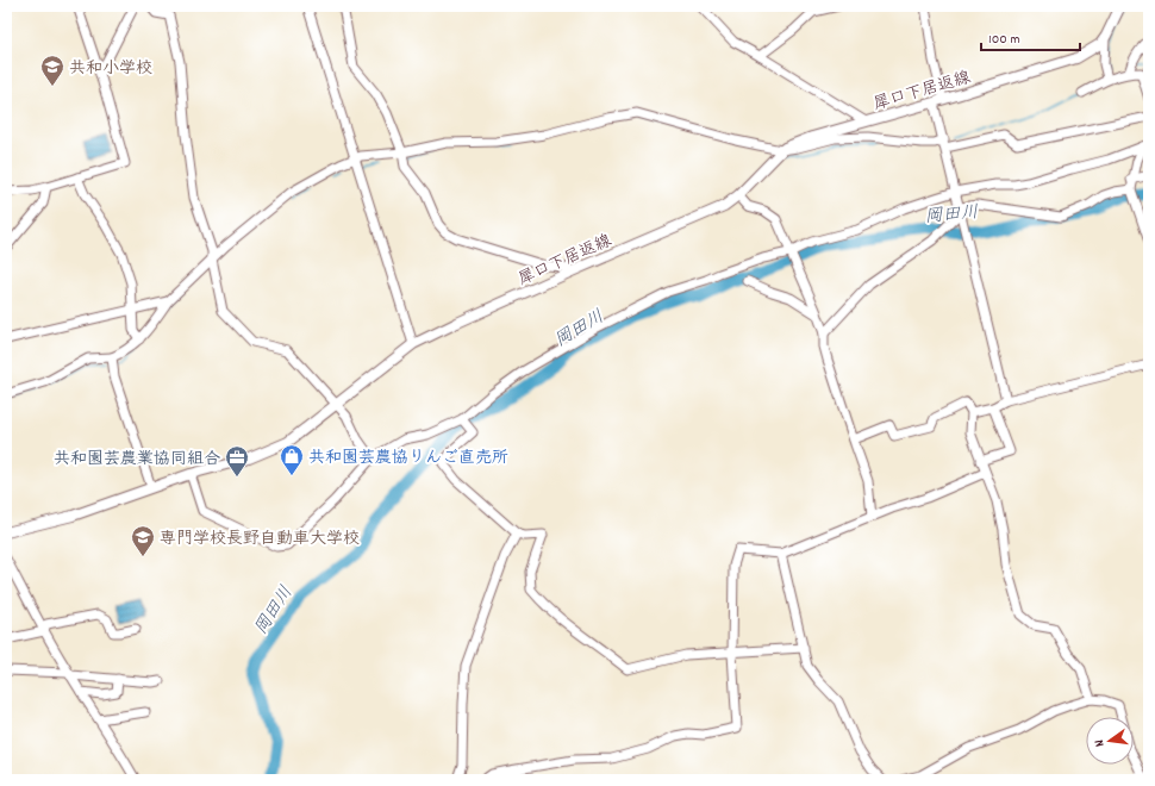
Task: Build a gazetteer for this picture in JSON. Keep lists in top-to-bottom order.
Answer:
{
  "streets": {
    "main road": ["犀口下居返線"]
  },
  "water": ["岡田川"],
  "places": {
    "school or university": ["共和小学校", "専門学校長野自動車大学校"],
    "shop": ["共和園芸農協りんご直売所"],
    "office": ["共和園芸農業協同組合"]
  },
  "scale_bar": "100 m",
  "north": "left"
}
